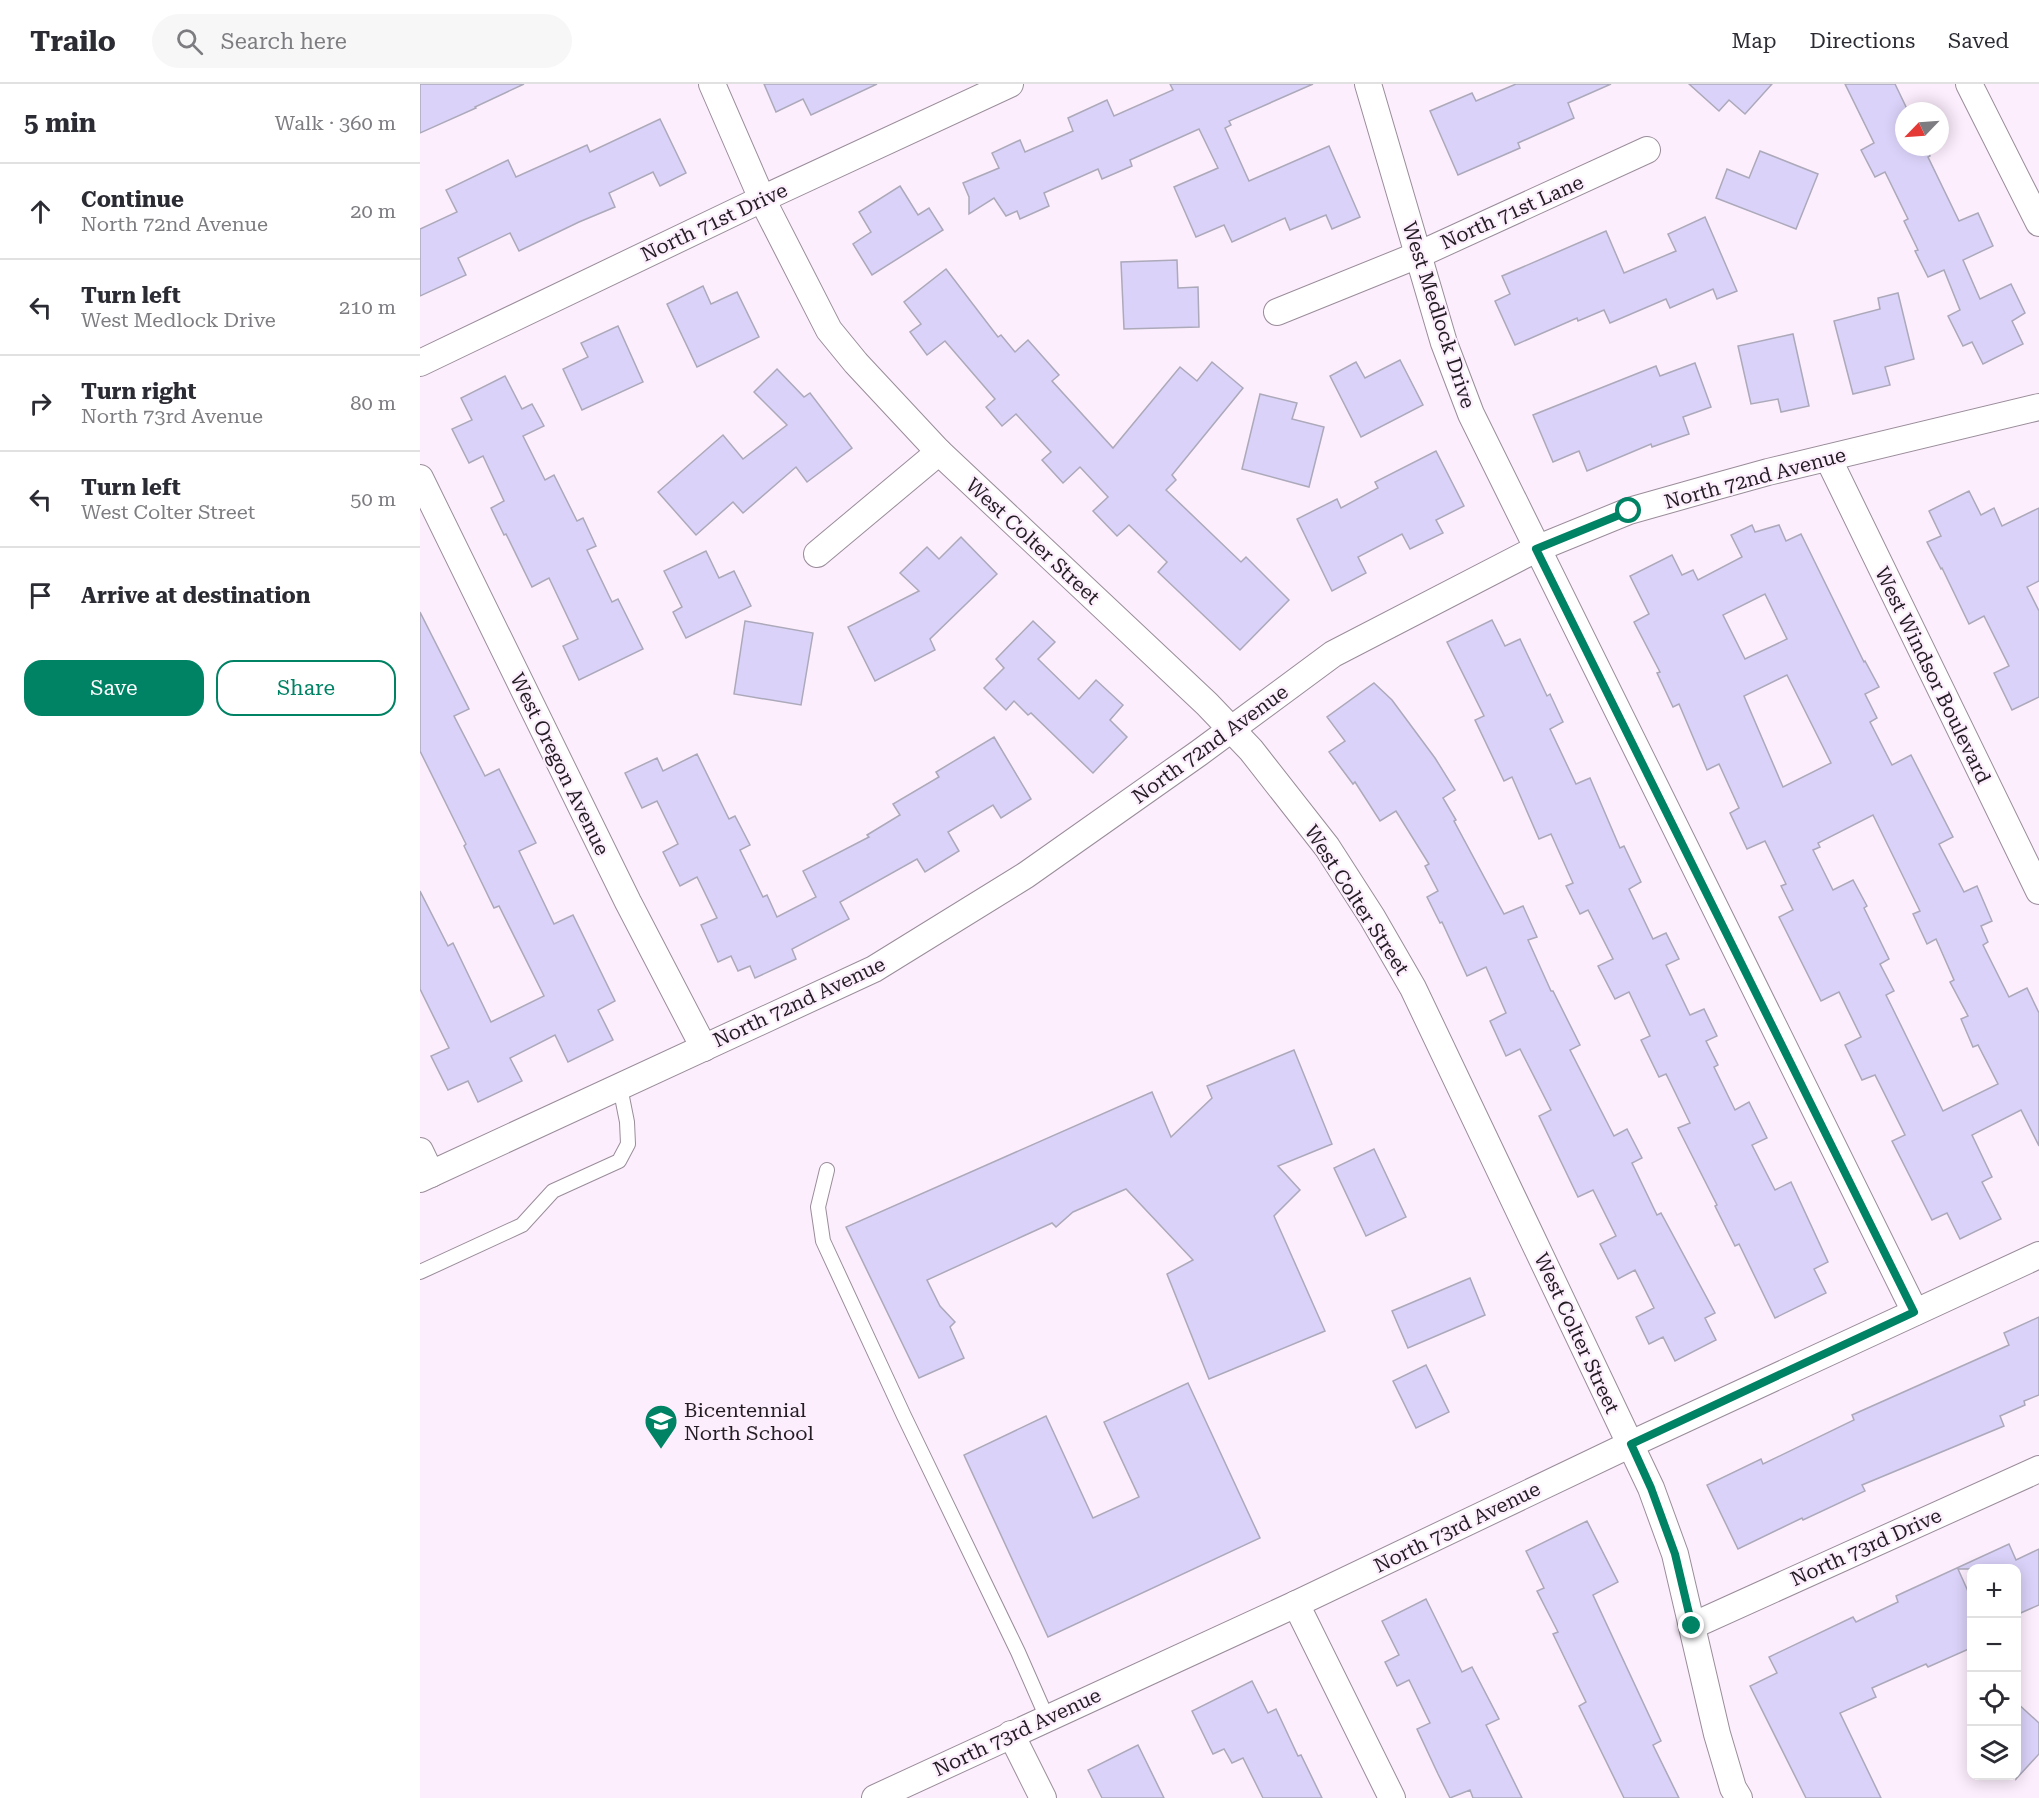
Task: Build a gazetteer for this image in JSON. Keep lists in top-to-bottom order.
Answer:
{
  "streets": {
    "street": [
      "North 71st Lane",
      "North 71st Drive",
      "West Medlock Drive",
      "North 72nd Avenue",
      "West Colter Street",
      "West Windsor Boulevard",
      "West Oregon Avenue",
      "North 73rd Avenue",
      "North 73rd Drive"
    ]
  },
  "crossings": [
    ["North 71st Lane", "West Medlock Drive"],
    ["North 71st Drive", "West Colter Street"],
    ["West Medlock Drive", "North 72nd Avenue"],
    ["West Medlock Drive", "North 73rd Avenue"],
    ["North 72nd Avenue", "West Colter Street"],
    ["North 72nd Avenue", "West Windsor Boulevard"],
    ["North 72nd Avenue", "West Oregon Avenue"],
    ["West Colter Street", "North 73rd Avenue"],
    ["West Colter Street", "North 73rd Drive"]
  ],
  "places": {
    "school or university": ["Bicentennial North School"]
  },
  "north": "bottom left",
  "page": {
    "header": "Trailo",
    "search": "Search here",
    "nav": ["Map", "Directions", "Saved"],
    "heading": ["5 min", "Walk · 360 m"],
    "list": [
      ["Continue", "North 72nd Avenue", "20 m"],
      ["Turn left", "West Medlock Drive", "210 m"],
      ["Turn right", "North 73rd Avenue", "80 m"],
      ["Turn left", "West Colter Street", "50 m"],
      "Arrive at destination"
    ],
    "buttons": ["Save", "Share"],
    "map_buttons": ["+", "−"]
  }
}
